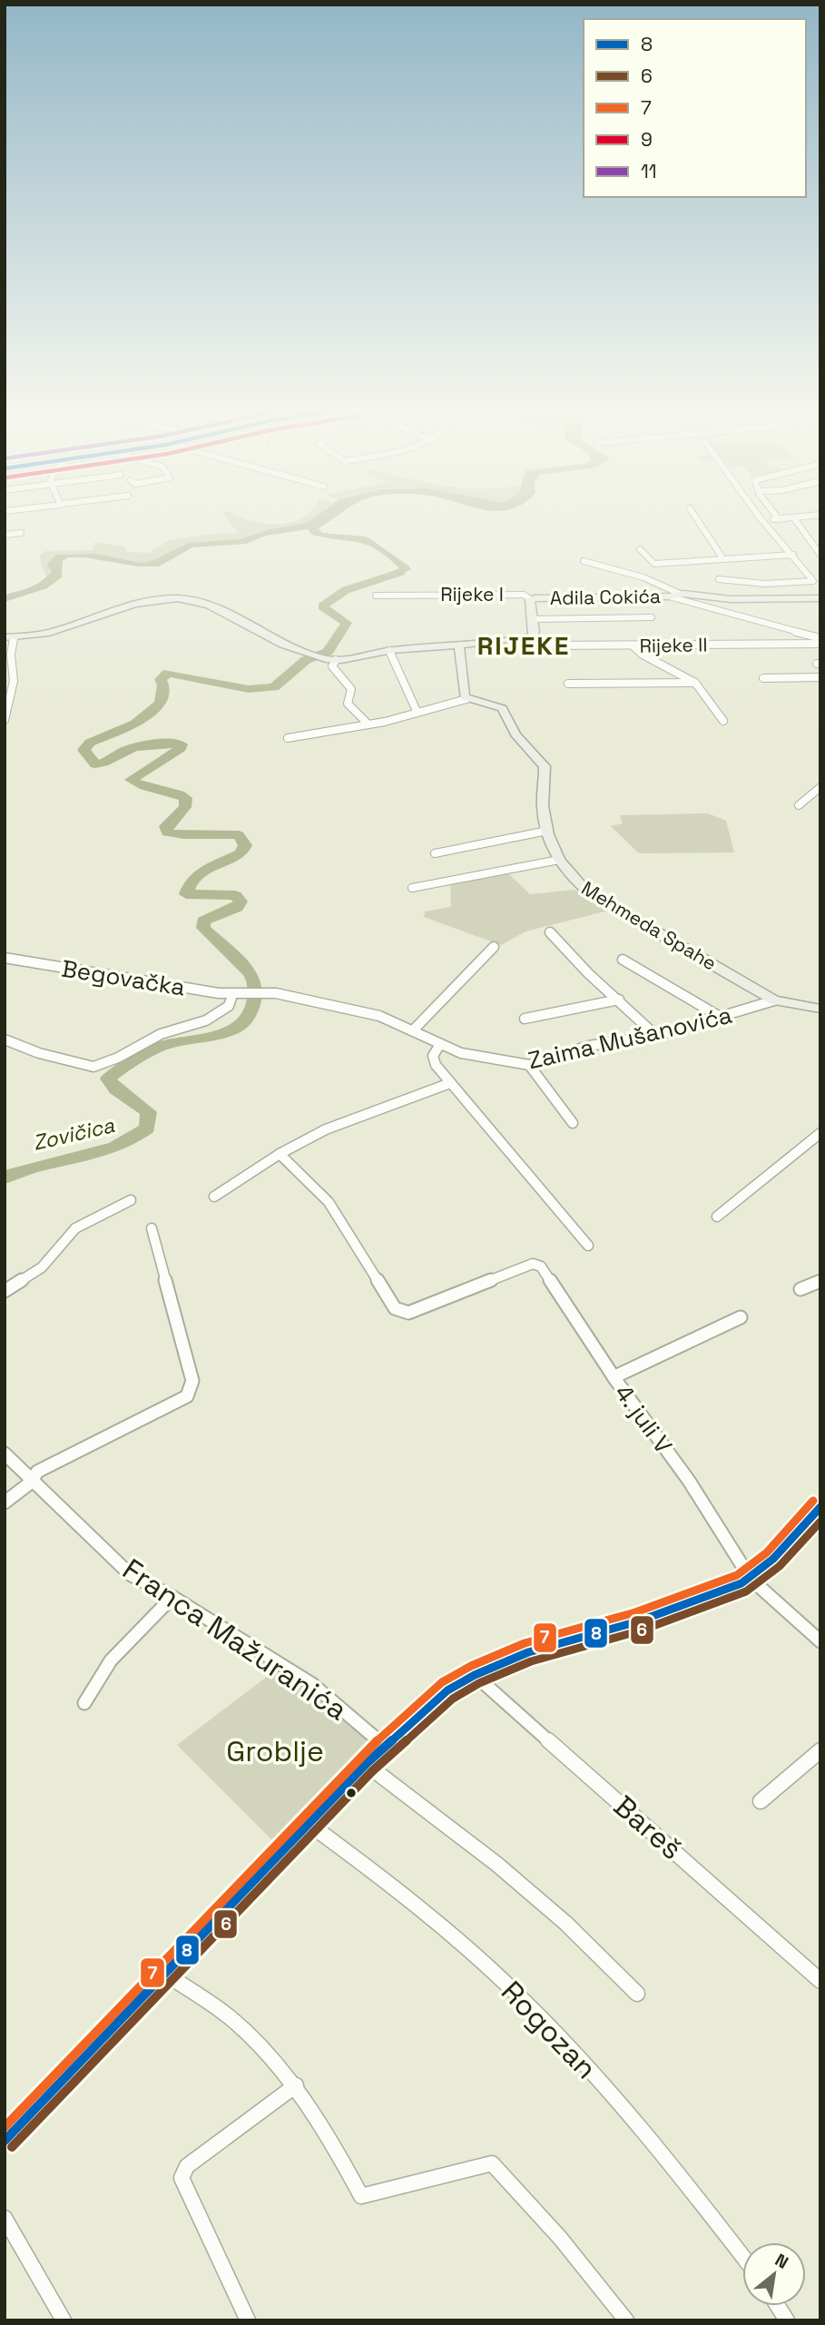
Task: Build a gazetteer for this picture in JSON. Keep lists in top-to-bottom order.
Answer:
{
  "streets": {
    "street": [
      "Rijeke I",
      "Adila Cokića",
      "Rijeke II",
      "Mehmeda Spahe",
      "Begovačka",
      "Zaima Mušanovića",
      "4. juli V",
      "Franca Mažuranića",
      "Bareš",
      "Rogozan"
    ]
  },
  "crossings": [
    ["Rijeke I", "Adila Cokića"],
    ["Rijeke I", "Rijeke II"],
    ["Mehmeda Spahe", "Zaima Mušanovića"],
    ["Begovačka", "Zaima Mušanovića"]
  ],
  "districts": ["RIJEKE"],
  "water": ["Zovičica"],
  "parks": ["Groblje"],
  "lines": ["transit line 7", "transit line 8", "transit line 6"],
  "legend": [
    "8",
    "6",
    "7",
    "9",
    "11"
  ],
  "north": "top right"
}
